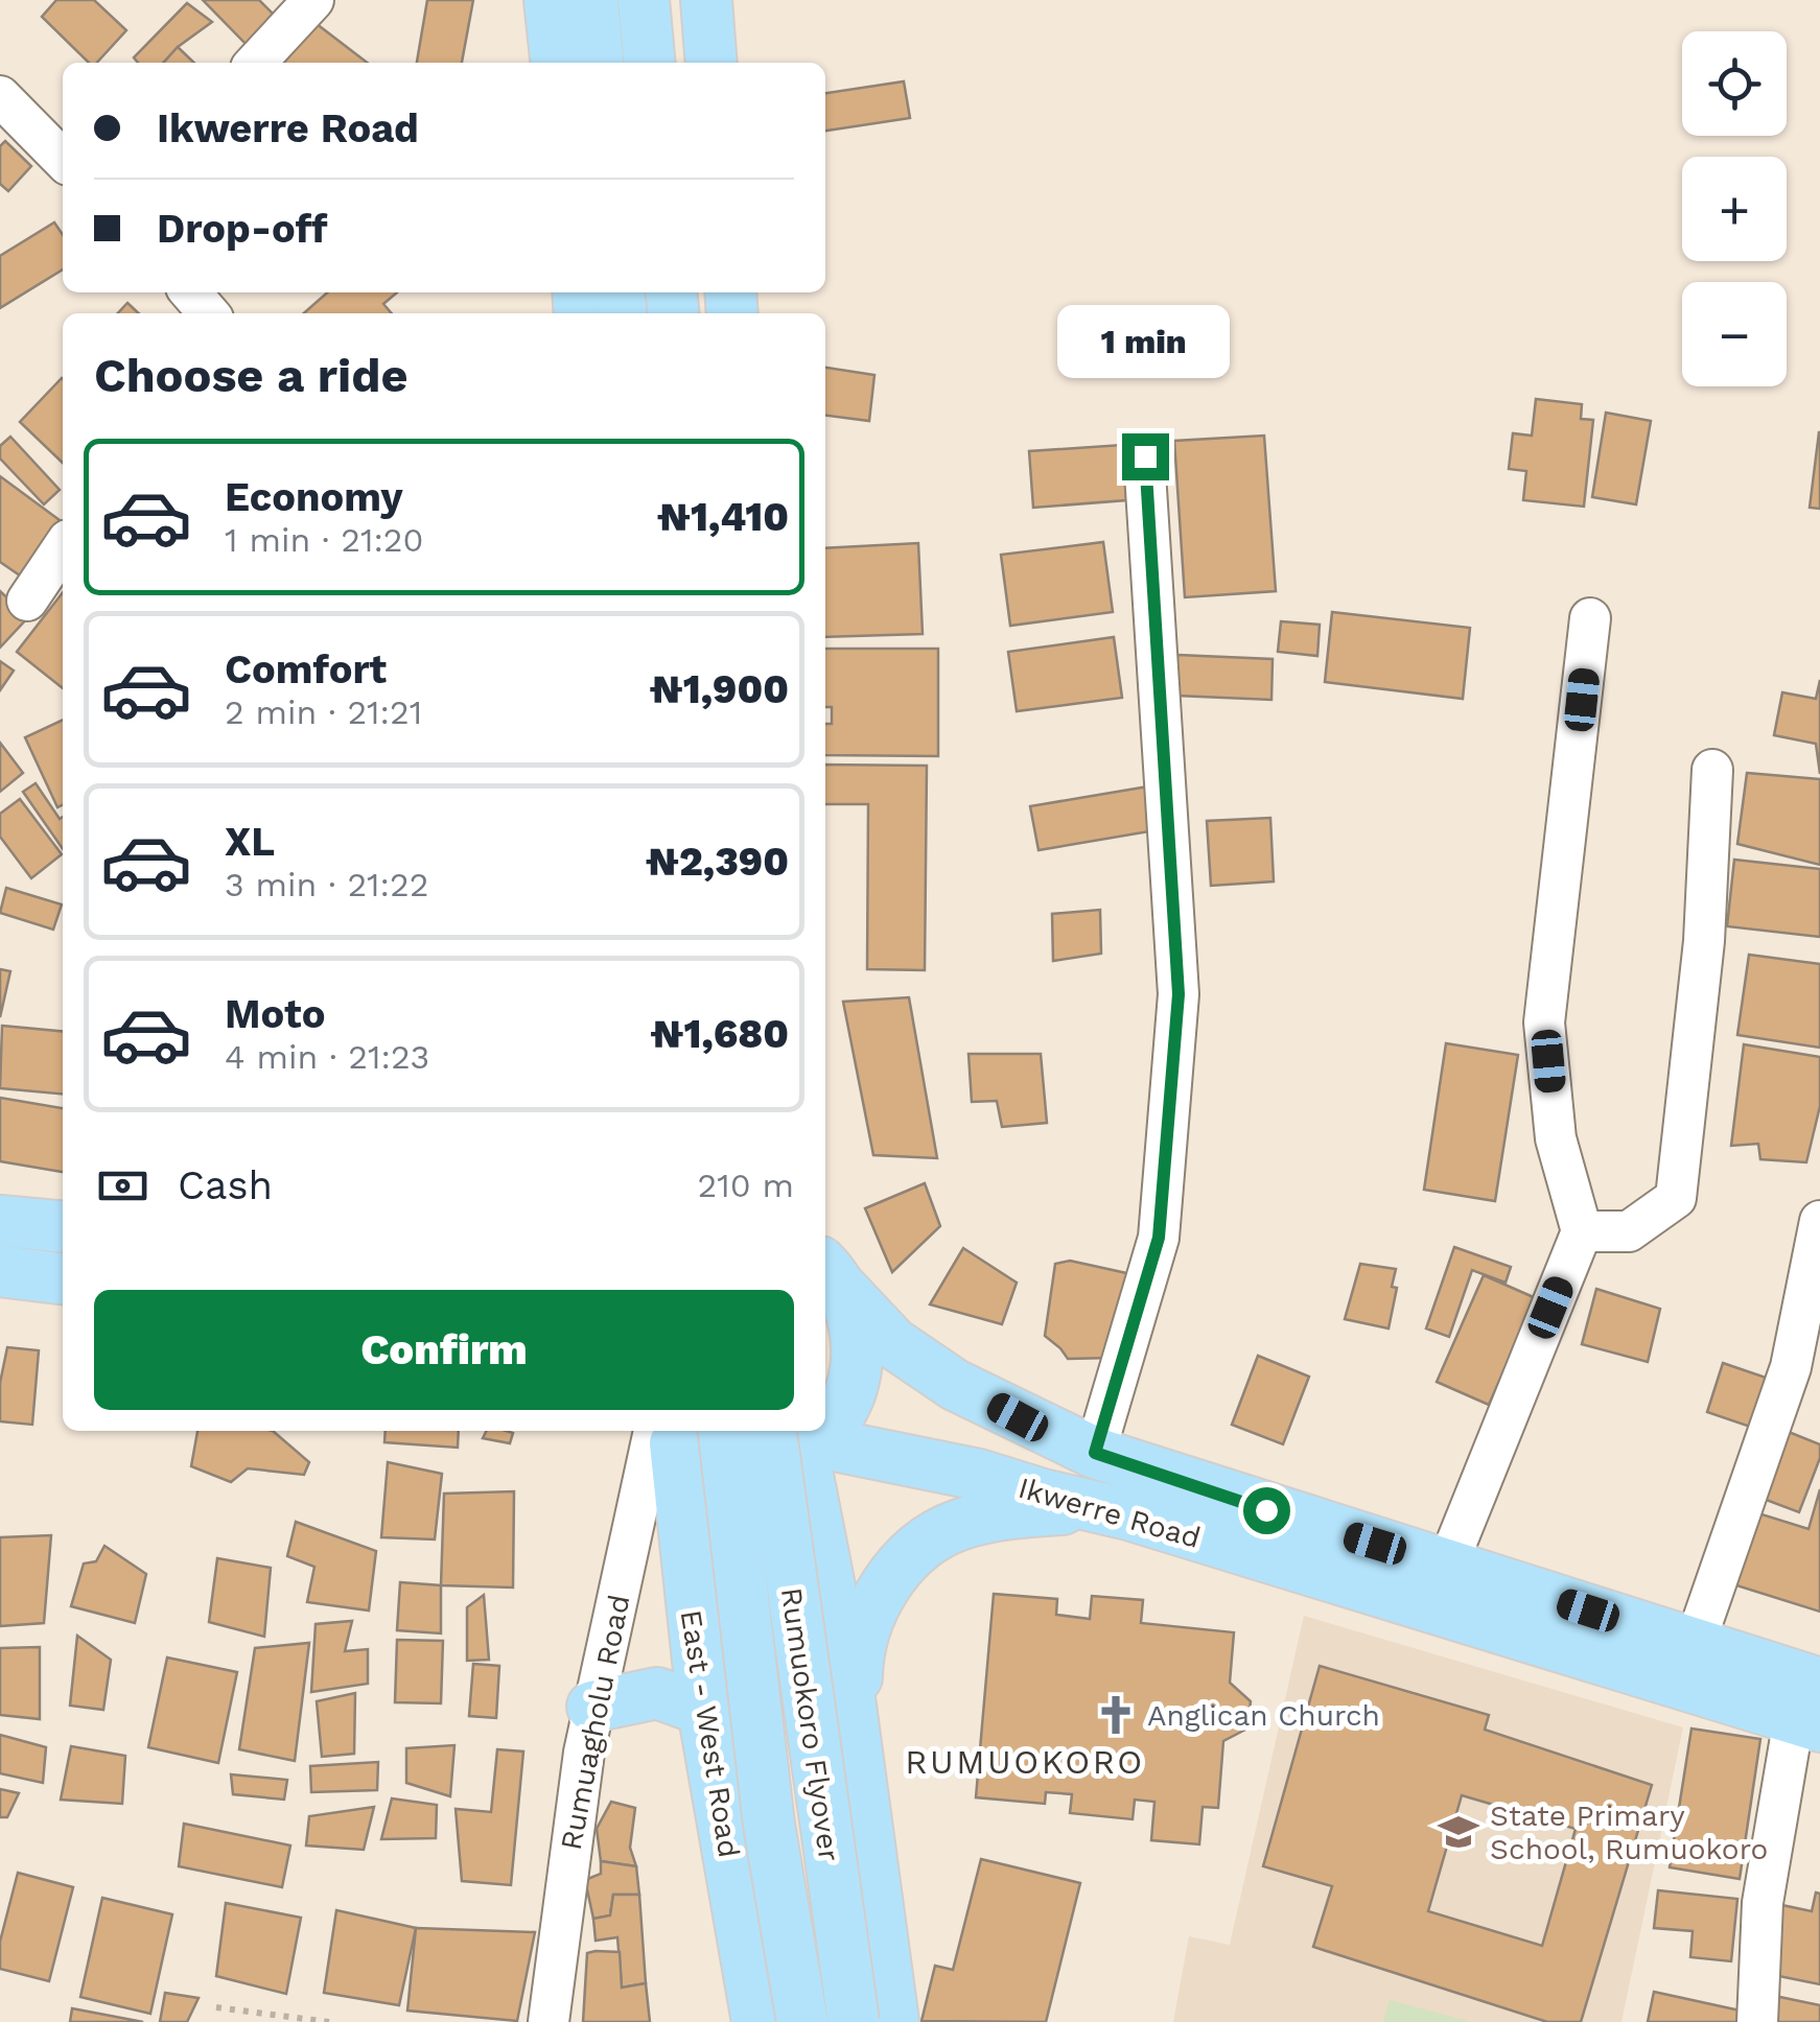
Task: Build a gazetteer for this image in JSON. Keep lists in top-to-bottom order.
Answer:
{
  "streets": {
    "main road": ["Ikwerre Road", "Rumuokoro Flyover", "East - West Road"],
    "street": ["Rumuagholu Road"]
  },
  "crossings": [
    ["Ikwerre Road", "Rumuokoro Flyover"],
    ["Rumuagholu Road", "East - West Road"]
  ],
  "districts": ["RUMUOKORO"],
  "places": {
    "church": ["Anglican Church"],
    "school or university": ["State Primary School, Rumuokoro"]
  },
  "page": {
    "map_buttons": ["+", "−"],
    "banner": ["Ikwerre Road", "Drop-off"],
    "bubble": "1 min",
    "heading": "Choose a ride",
    "list": [
      {
        "name": "Economy",
        "note": "1 min · 21:20",
        "value": "₦1,410"
      },
      {
        "name": "Comfort",
        "note": "2 min · 21:21",
        "value": "₦1,900"
      },
      {
        "name": "XL",
        "note": "3 min · 21:22",
        "value": "₦2,390"
      },
      {
        "name": "Moto",
        "note": "4 min · 21:23",
        "value": "₦1,680"
      }
    ],
    "pay": ["Cash", "210 m"],
    "buttons": "Confirm"
  }
}
